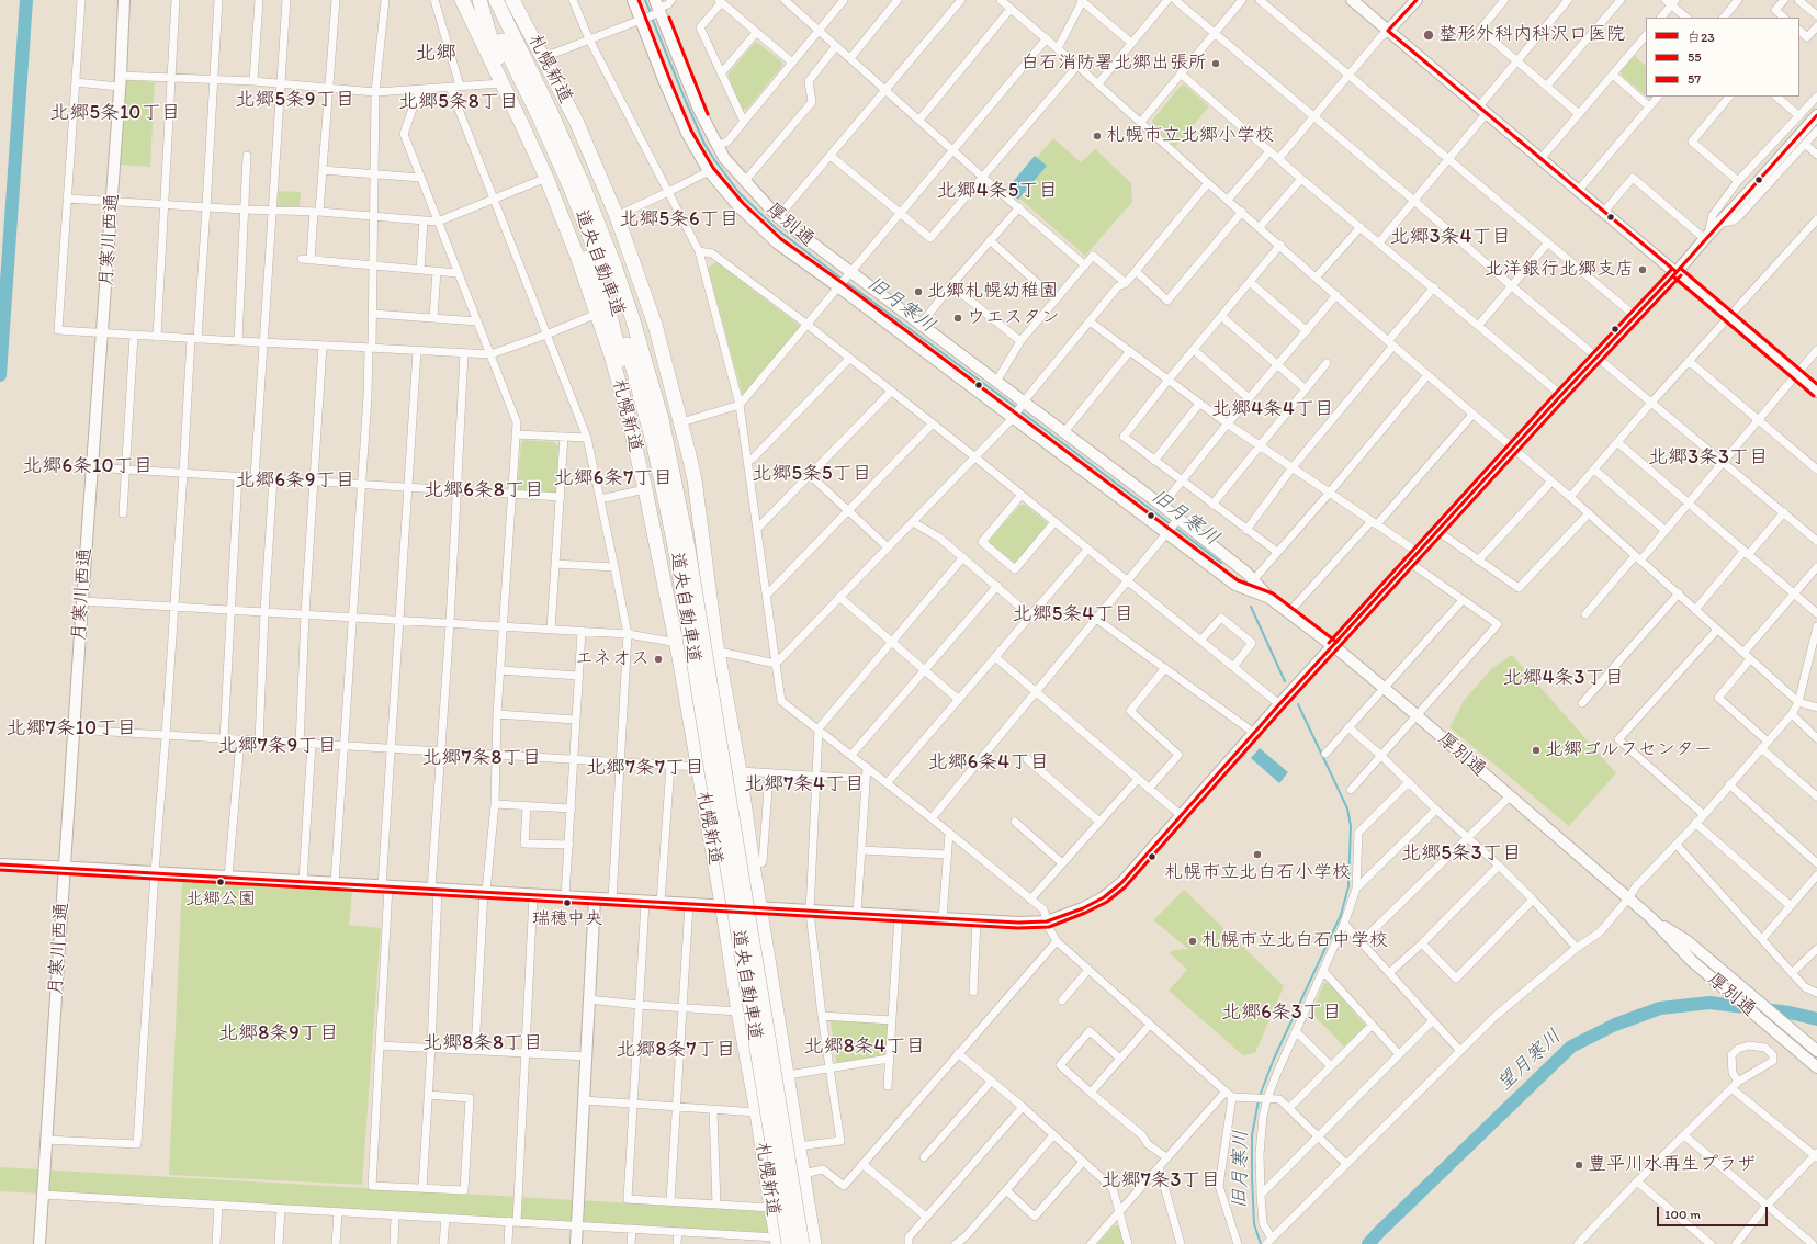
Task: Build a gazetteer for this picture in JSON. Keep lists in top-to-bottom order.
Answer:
{
  "streets": {
    "highway": ["札幌新道", "道央自動車道"],
    "street": ["厚別通", "月寒川西通"]
  },
  "crossings": [
    ["札幌新道", "道央自動車道"]
  ],
  "districts": [
    "北郷",
    "北郷5条9丁目",
    "北郷5条8丁目",
    "北郷5条10丁目",
    "北郷4条5丁目",
    "北郷5条6丁目",
    "北郷3条4丁目",
    "北郷4条4丁目",
    "北郷3条3丁目",
    "北郷6条10丁目",
    "北郷5条5丁目",
    "北郷6条7丁目",
    "北郷6条9丁目",
    "北郷6条8丁目",
    "北郷5条4丁目",
    "北郷4条3丁目",
    "北郷7条10丁目",
    "北郷7条9丁目",
    "北郷7条8丁目",
    "北郷6条4丁目",
    "北郷7条7丁目",
    "北郷7条4丁目",
    "北郷5条3丁目",
    "北郷6条3丁目",
    "北郷8条9丁目",
    "北郷8条8丁目",
    "北郷8条4丁目",
    "北郷8条7丁目",
    "北郷7条3丁目"
  ],
  "water": ["旧月寒川", "望月寒川"],
  "places": [
    "整形外科内科沢口医院",
    "白石消防署北郷出張所",
    "札幌市立北郷小学校",
    "北洋銀行北郷支店",
    "北郷札幌幼稚園",
    "ウエスタン",
    "エネオス",
    "北郷ゴルフセンター",
    "札幌市立北白石小学校",
    "北郷公園",
    "瑞穂中央",
    "札幌市立北白石中学校",
    "豊平川水再生プラザ"
  ],
  "lines": ["transit line 白23", "transit line 57", "transit line 55"],
  "legend": ["白23", "55", "57"],
  "scale_bar": "100 m"
}
